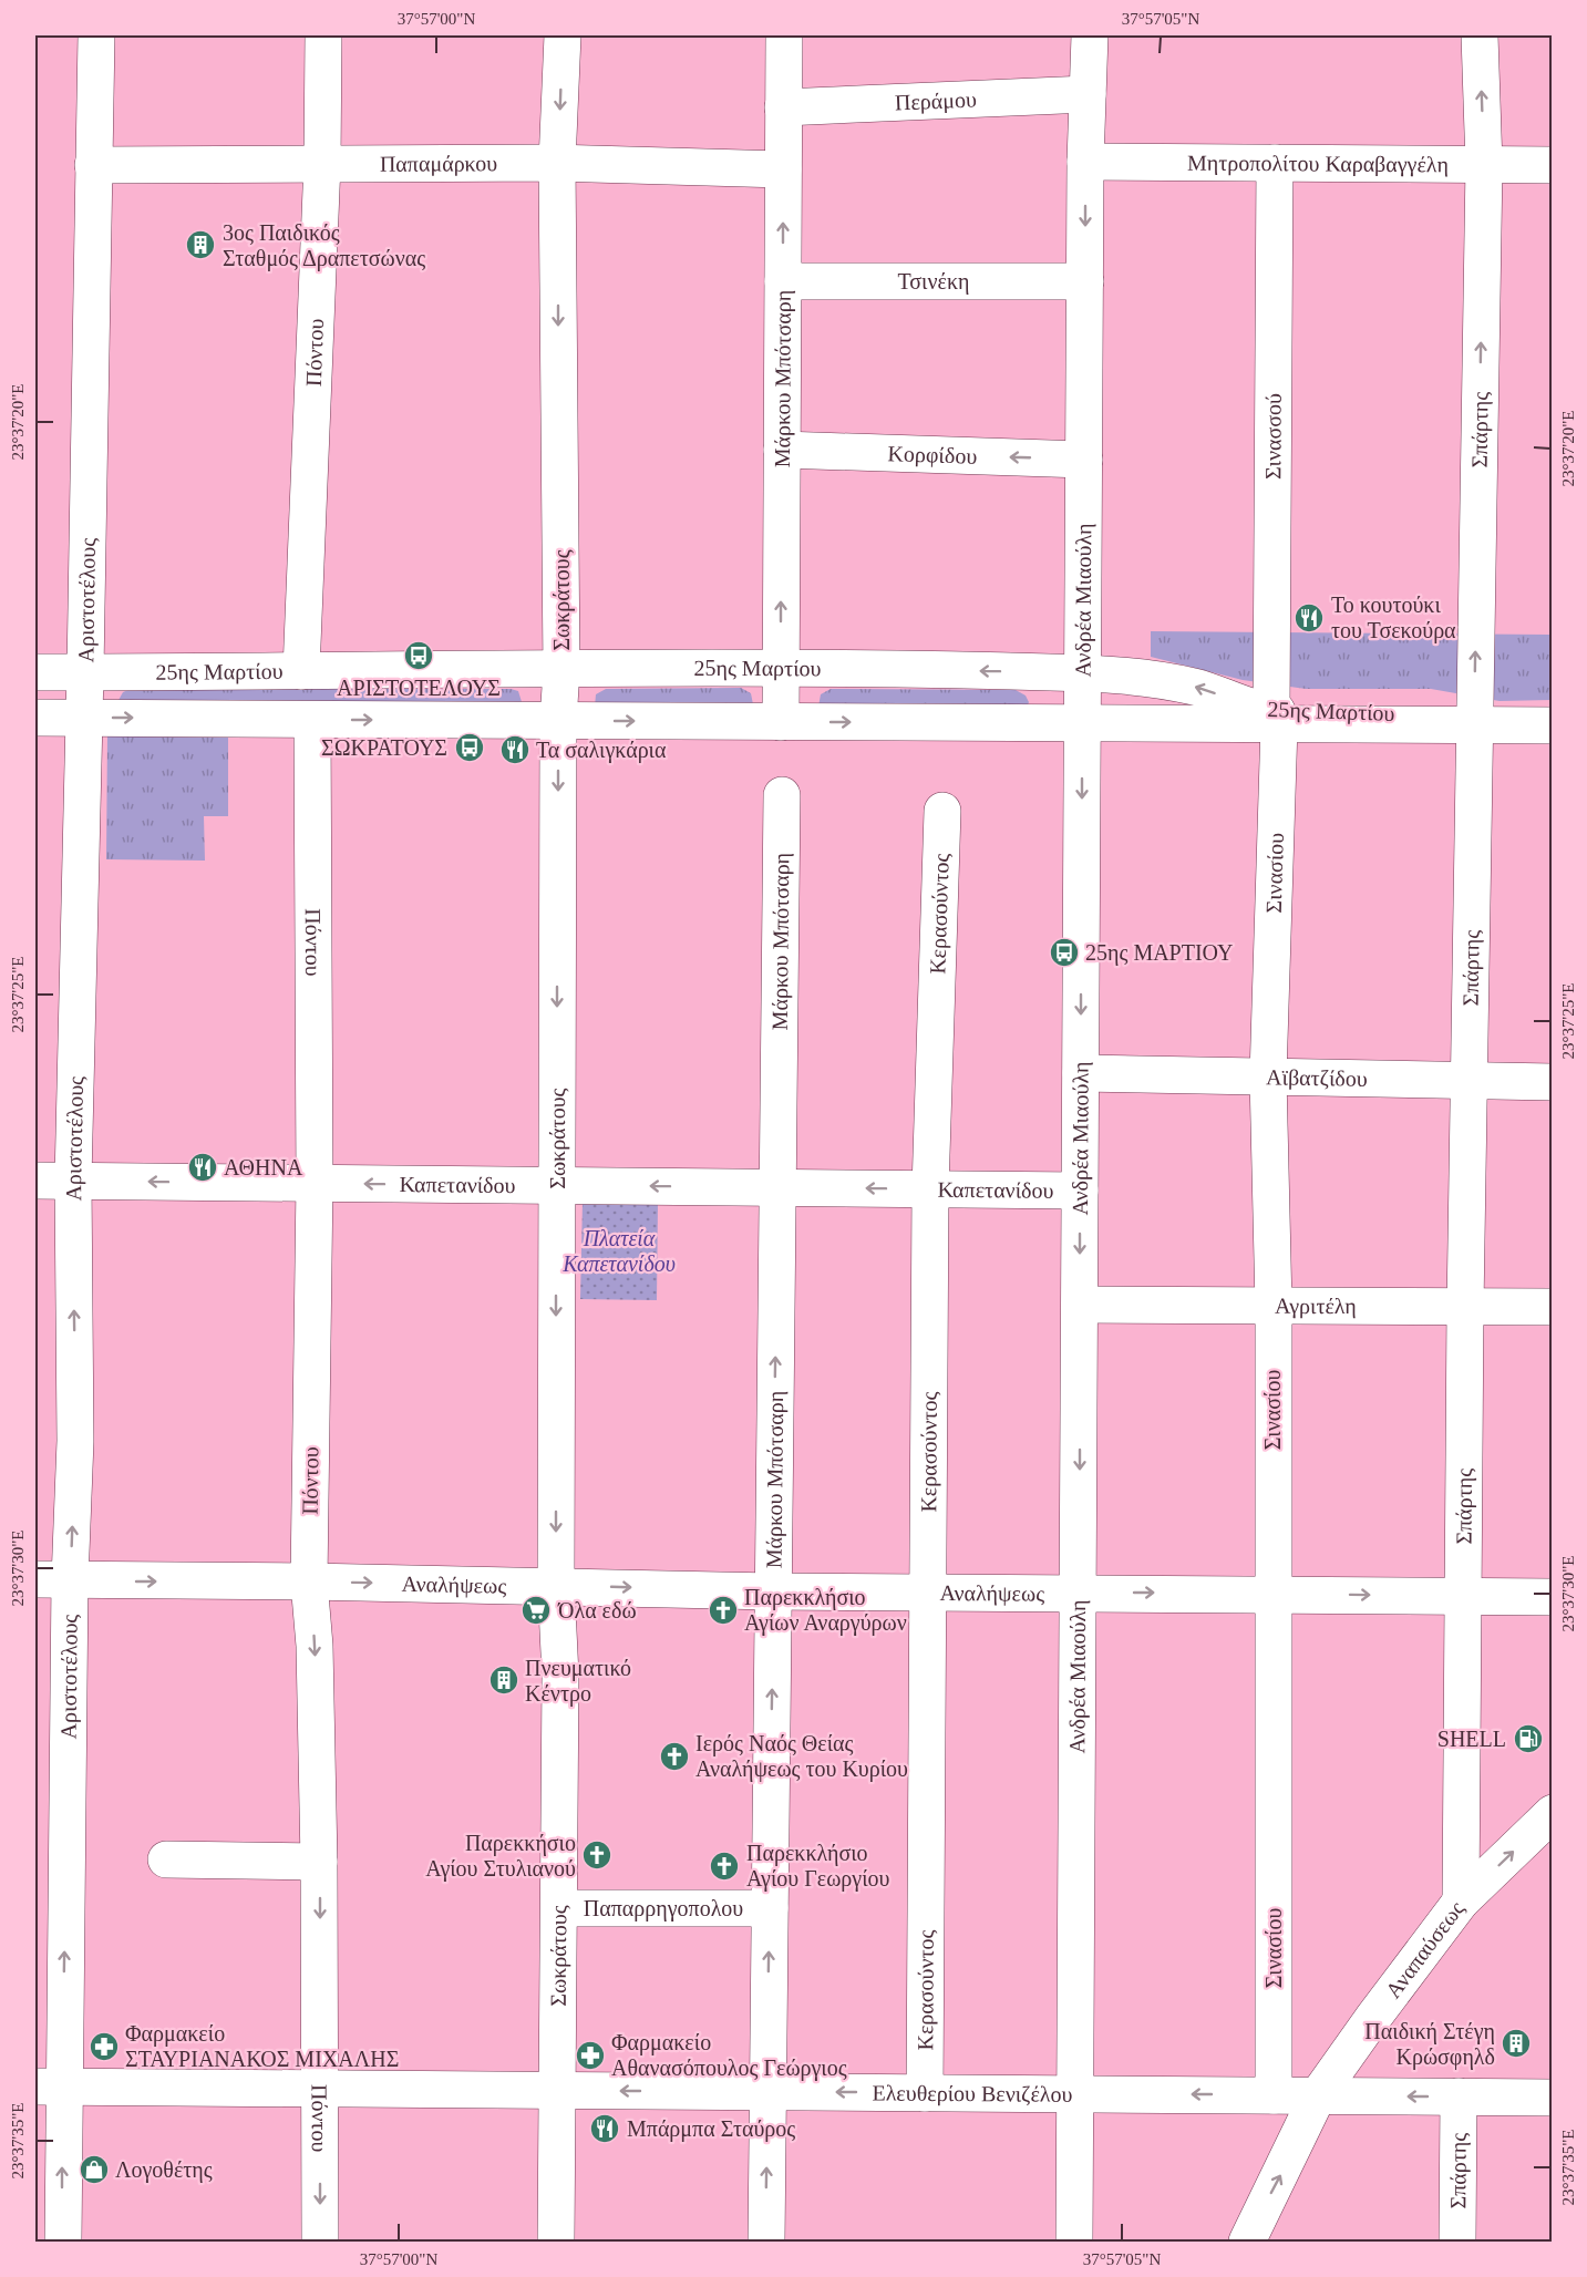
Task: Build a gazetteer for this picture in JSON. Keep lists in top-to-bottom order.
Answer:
{
  "streets": {
    "street": [
      "Περάμου",
      "Παπαμάρκου",
      "Μητροπολίτου Καραβαγγέλη",
      "Τσινέκη",
      "Πόντου",
      "Μάρκου Μπότσαρη",
      "Σπάρτης",
      "Σινασσού",
      "Κορφίδου",
      "Αριστοτέλους",
      "Σωκράτους",
      "Ανδρέα Μιαούλη",
      "25ης Μαρτίου",
      "Σινασίου",
      "Κερασούντος",
      "Αϊβατζίδου",
      "Καπετανίδου",
      "Αγριτέλη",
      "Αναλήψεως",
      "Παπαρρηγοπολου",
      "Αναπαύσεως",
      "Ελευθερίου Βενιζέλου"
    ]
  },
  "crossings": [
    ["Περάμου", "Μάρκου Μπότσαρη"],
    ["Περάμου", "Ανδρέα Μιαούλη"],
    ["Παπαμάρκου", "Πόντου"],
    ["Παπαμάρκου", "Μάρκου Μπότσαρη"],
    ["Παπαμάρκου", "Αριστοτέλους"],
    ["Παπαμάρκου", "Σωκράτους"],
    ["Μητροπολίτου Καραβαγγέλη", "Σπάρτης"],
    ["Μητροπολίτου Καραβαγγέλη", "Σινασσού"],
    ["Μητροπολίτου Καραβαγγέλη", "Ανδρέα Μιαούλη"],
    ["Τσινέκη", "Μάρκου Μπότσαρη"],
    ["Τσινέκη", "Ανδρέα Μιαούλη"],
    ["Πόντου", "25ης Μαρτίου"],
    ["Πόντου", "Καπετανίδου"],
    ["Πόντου", "Αναλήψεως"],
    ["Πόντου", "Ελευθερίου Βενιζέλου"],
    ["Μάρκου Μπότσαρη", "Κορφίδου"],
    ["Μάρκου Μπότσαρη", "25ης Μαρτίου"],
    ["Μάρκου Μπότσαρη", "Καπετανίδου"],
    ["Μάρκου Μπότσαρη", "Αναλήψεως"],
    ["Μάρκου Μπότσαρη", "Παπαρρηγοπολου"],
    ["Μάρκου Μπότσαρη", "Ελευθερίου Βενιζέλου"],
    ["Σπάρτης", "25ης Μαρτίου"],
    ["Σπάρτης", "Αϊβατζίδου"],
    ["Σπάρτης", "Αγριτέλη"],
    ["Σπάρτης", "Αναλήψεως"],
    ["Σπάρτης", "Αναπαύσεως"],
    ["Σπάρτης", "Ελευθερίου Βενιζέλου"],
    ["Σινασσού", "25ης Μαρτίου"],
    ["Σινασσού", "Σινασίου"],
    ["Κορφίδου", "Ανδρέα Μιαούλη"],
    ["Αριστοτέλους", "25ης Μαρτίου"],
    ["Αριστοτέλους", "Καπετανίδου"],
    ["Αριστοτέλους", "Αναλήψεως"],
    ["Αριστοτέλους", "Ελευθερίου Βενιζέλου"],
    ["Σωκράτους", "25ης Μαρτίου"],
    ["Σωκράτους", "Καπετανίδου"],
    ["Σωκράτους", "Αναλήψεως"],
    ["Σωκράτους", "Παπαρρηγοπολου"],
    ["Σωκράτους", "Ελευθερίου Βενιζέλου"],
    ["Ανδρέα Μιαούλη", "25ης Μαρτίου"],
    ["Ανδρέα Μιαούλη", "Αϊβατζίδου"],
    ["Ανδρέα Μιαούλη", "Καπετανίδου"],
    ["Ανδρέα Μιαούλη", "Αγριτέλη"],
    ["Ανδρέα Μιαούλη", "Αναλήψεως"],
    ["Ανδρέα Μιαούλη", "Ελευθερίου Βενιζέλου"],
    ["25ης Μαρτίου", "Σινασίου"],
    ["Σινασίου", "Αϊβατζίδου"],
    ["Σινασίου", "Αγριτέλη"],
    ["Σινασίου", "Αναλήψεως"],
    ["Σινασίου", "Ελευθερίου Βενιζέλου"],
    ["Κερασούντος", "Καπετανίδου"],
    ["Κερασούντος", "Αναλήψεως"],
    ["Κερασούντος", "Ελευθερίου Βενιζέλου"],
    ["Αναπαύσεως", "Ελευθερίου Βενιζέλου"]
  ],
  "one_way": [
    "Μάρκου Μπότσαρη",
    "Κορφίδου",
    "Αριστοτέλους",
    "Σωκράτους",
    "Ανδρέα Μιαούλη",
    "Καπετανίδου",
    "Αναλήψεως",
    "Αναπαύσεως",
    "Ελευθερίου Βενιζέλου"
  ],
  "parks": ["Πλατεία Καπετανίδου"],
  "places": {
    "building": ["3ος Παιδικός Σταθμός Δραπετσώνας", "Πνευματικό Κέντρο", "Παιδική Στέγη Κρώσφηλδ"],
    "restaurant": [
      "Το κουτούκι του Τσεκούρα",
      "Τα σαλιγκάρια",
      "ΑΘΗΝΑ",
      "Μπάρμπα Σταύρος"
    ],
    "bus stop": ["ΑΡΙΣΤΟΤΕΛΟΥΣ", "ΣΩΚΡΑΤΟΥΣ", "25ης ΜΑΡΤΙΟΥ"],
    "supermarket": ["Όλα εδώ"],
    "church": [
      "Παρεκκλήσιο Αγίων Αναργύρων",
      "Ιερός Ναός Θείας Αναλήψεως του Κυρίου",
      "Παρεκκήσιο Αγίου Στυλιανού",
      "Παρεκκλήσιο Αγίου Γεωργίου"
    ],
    "fuel station": ["SHELL"],
    "pharmacy": ["Φαρμακείο ΣΤΑΥΡΙΑΝΑΚΟΣ ΜΙΧΑΛΗΣ", "Φαρμακείο Αθανασόπουλος Γεώργιος"],
    "shop": ["Λογοθέτης"]
  },
  "coordinates": [
    "37°57'00\"N",
    "37°57'05\"N",
    "23°37'20\"E",
    "23°37'25\"E",
    "23°37'30\"E",
    "23°37'35\"E"
  ]
}
